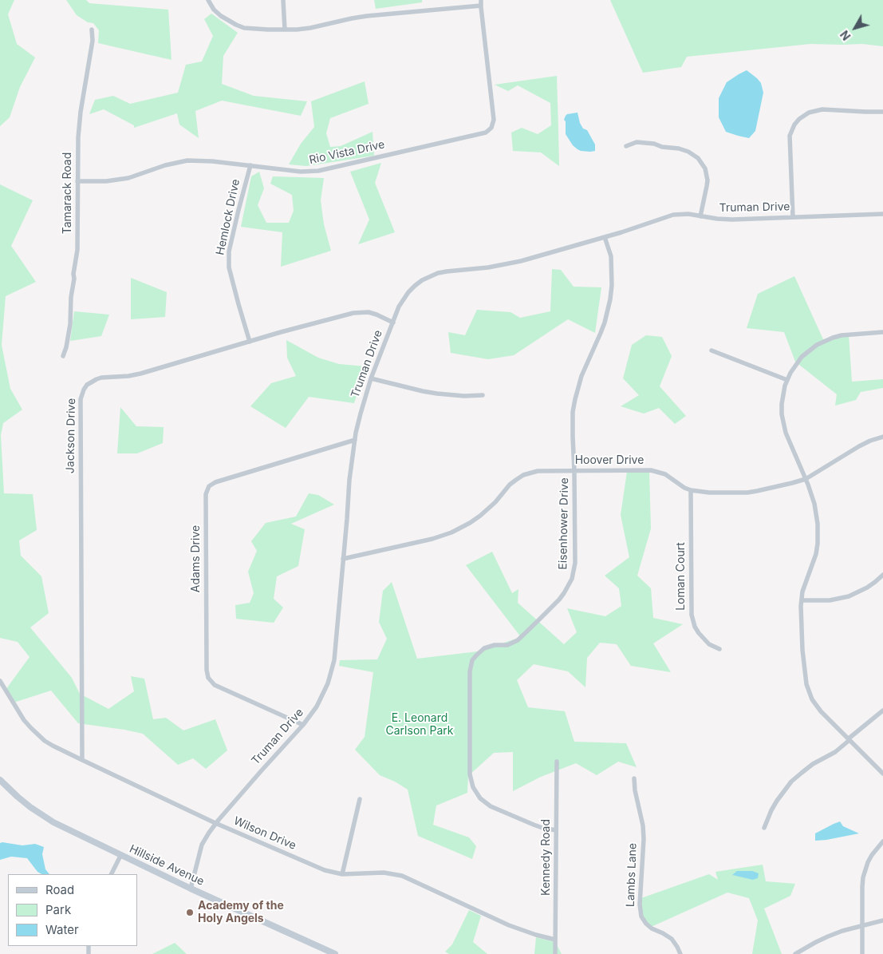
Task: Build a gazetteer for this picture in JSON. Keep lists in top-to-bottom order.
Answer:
{
  "streets": {
    "main road": ["Hillside Avenue"],
    "street": [
      "Rio Vista Drive",
      "Tamarack Road",
      "Truman Drive",
      "Hemlock Drive",
      "Jackson Drive",
      "Hoover Drive",
      "Eisenhower Drive",
      "Adams Drive",
      "Loman Court",
      "Wilson Drive",
      "Kennedy Road",
      "Lambs Lane"
    ]
  },
  "crossings": [
    ["Rio Vista Drive", "Tamarack Road"],
    ["Rio Vista Drive", "Hemlock Drive"],
    ["Truman Drive", "Jackson Drive"],
    ["Truman Drive", "Hoover Drive"],
    ["Truman Drive", "Eisenhower Drive"],
    ["Truman Drive", "Adams Drive"],
    ["Truman Drive", "Wilson Drive"],
    ["Truman Drive", "Hillside Avenue"],
    ["Hemlock Drive", "Jackson Drive"],
    ["Jackson Drive", "Wilson Drive"],
    ["Hoover Drive", "Eisenhower Drive"],
    ["Hoover Drive", "Loman Court"],
    ["Eisenhower Drive", "Kennedy Road"],
    ["Wilson Drive", "Kennedy Road"]
  ],
  "parks": ["E. Leonard Carlson Park"],
  "places": ["Academy of the Holy Angels"],
  "legend": ["Road", "Park", "Water"],
  "north": "bottom left"
}
